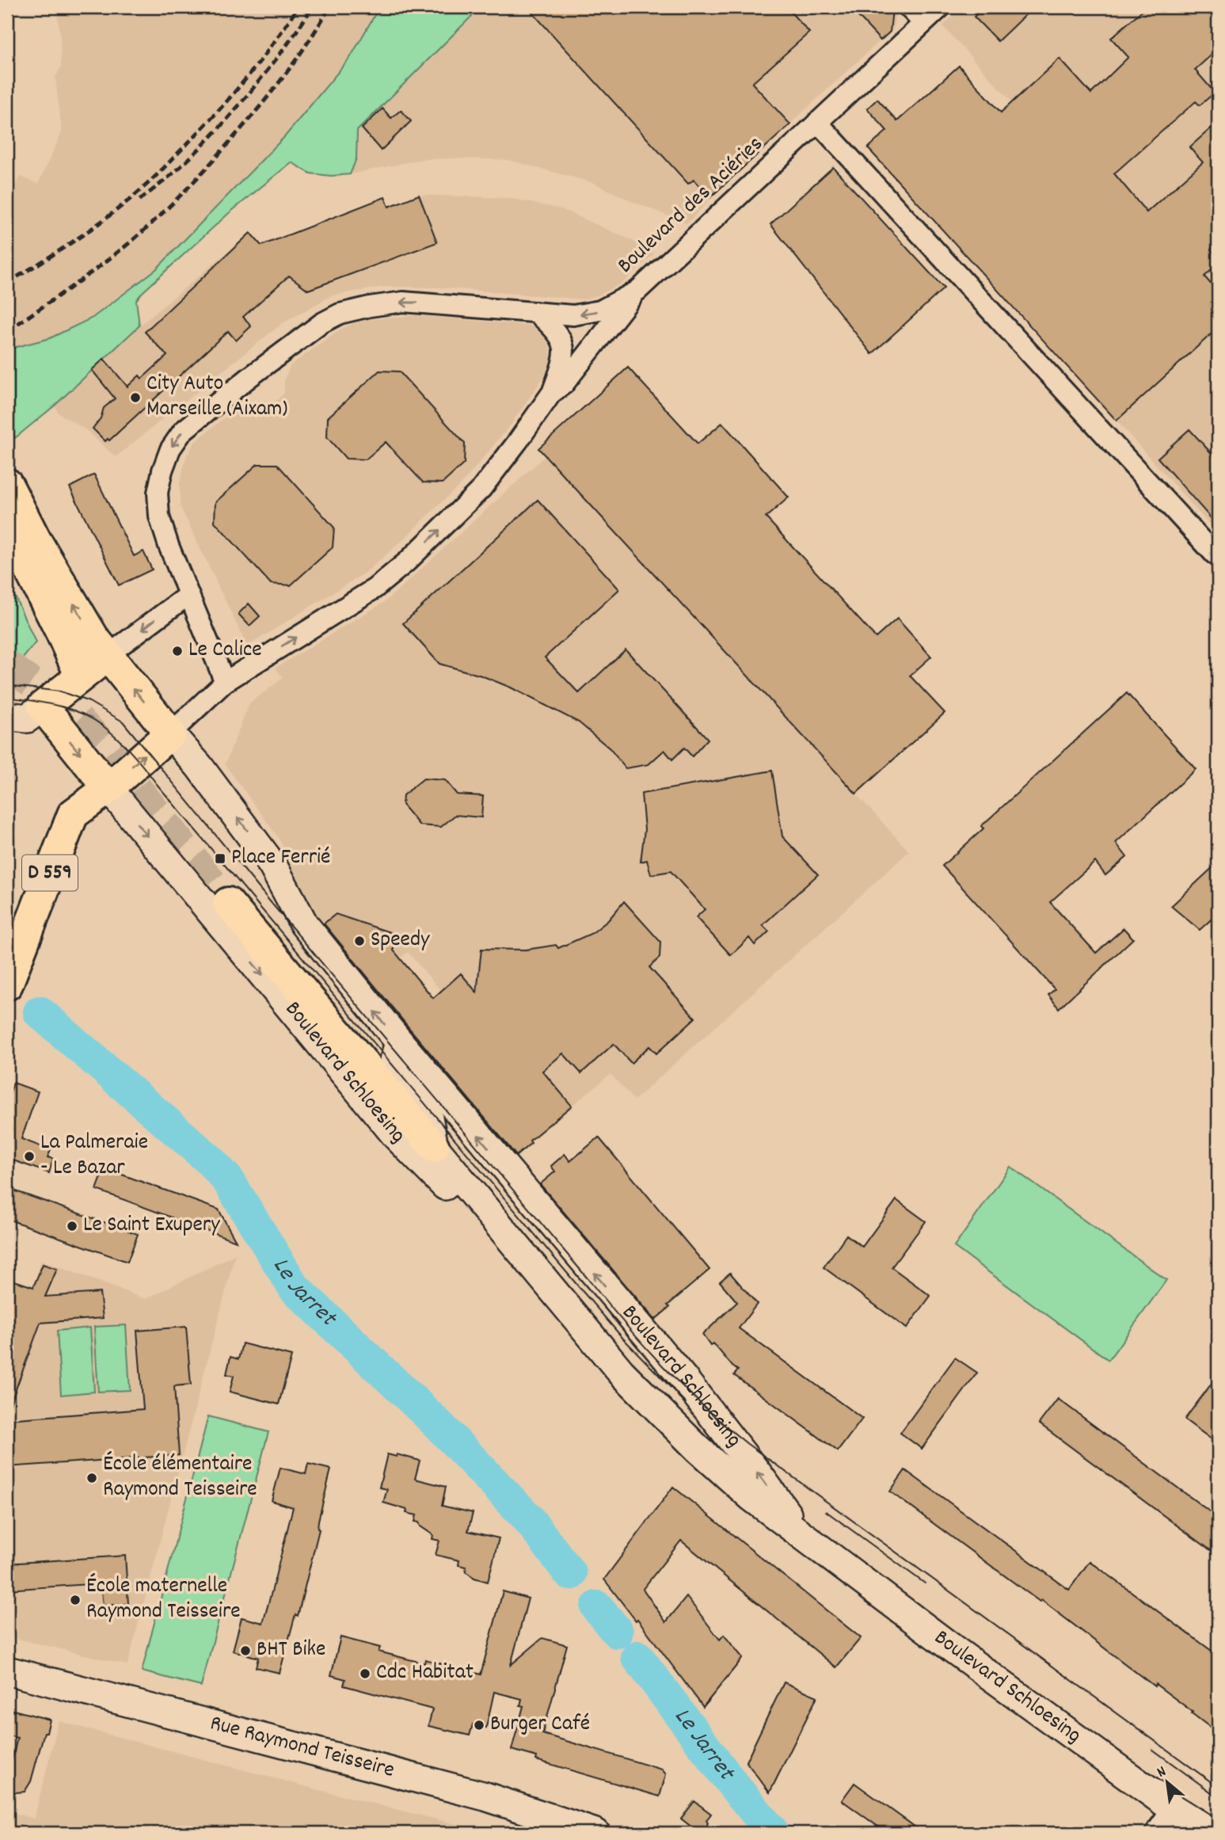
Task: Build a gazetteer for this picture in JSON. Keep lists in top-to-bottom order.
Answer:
{
  "streets": {
    "main road": ["D 559", "Boulevard Schloesing", "Rue Raymond Teisseire"],
    "street": ["Boulevard des Aciéries"]
  },
  "crossings": [
    ["D 559", "Boulevard Schloesing"]
  ],
  "water": ["Le Jarret"],
  "places": {
    "other": [
      "City Auto Marseille (Aixam)",
      "Le Calice",
      "Speedy",
      "La Palmeraie - Le Bazar",
      "Le Saint Exupery",
      "École élémentaire Raymond Teisseire",
      "École maternelle Raymond Teisseire",
      "BHT Bike",
      "Cdc Habitat",
      "Burger Café"
    ],
    "transit": ["Place Ferrié"]
  },
  "north": "top left"
}
